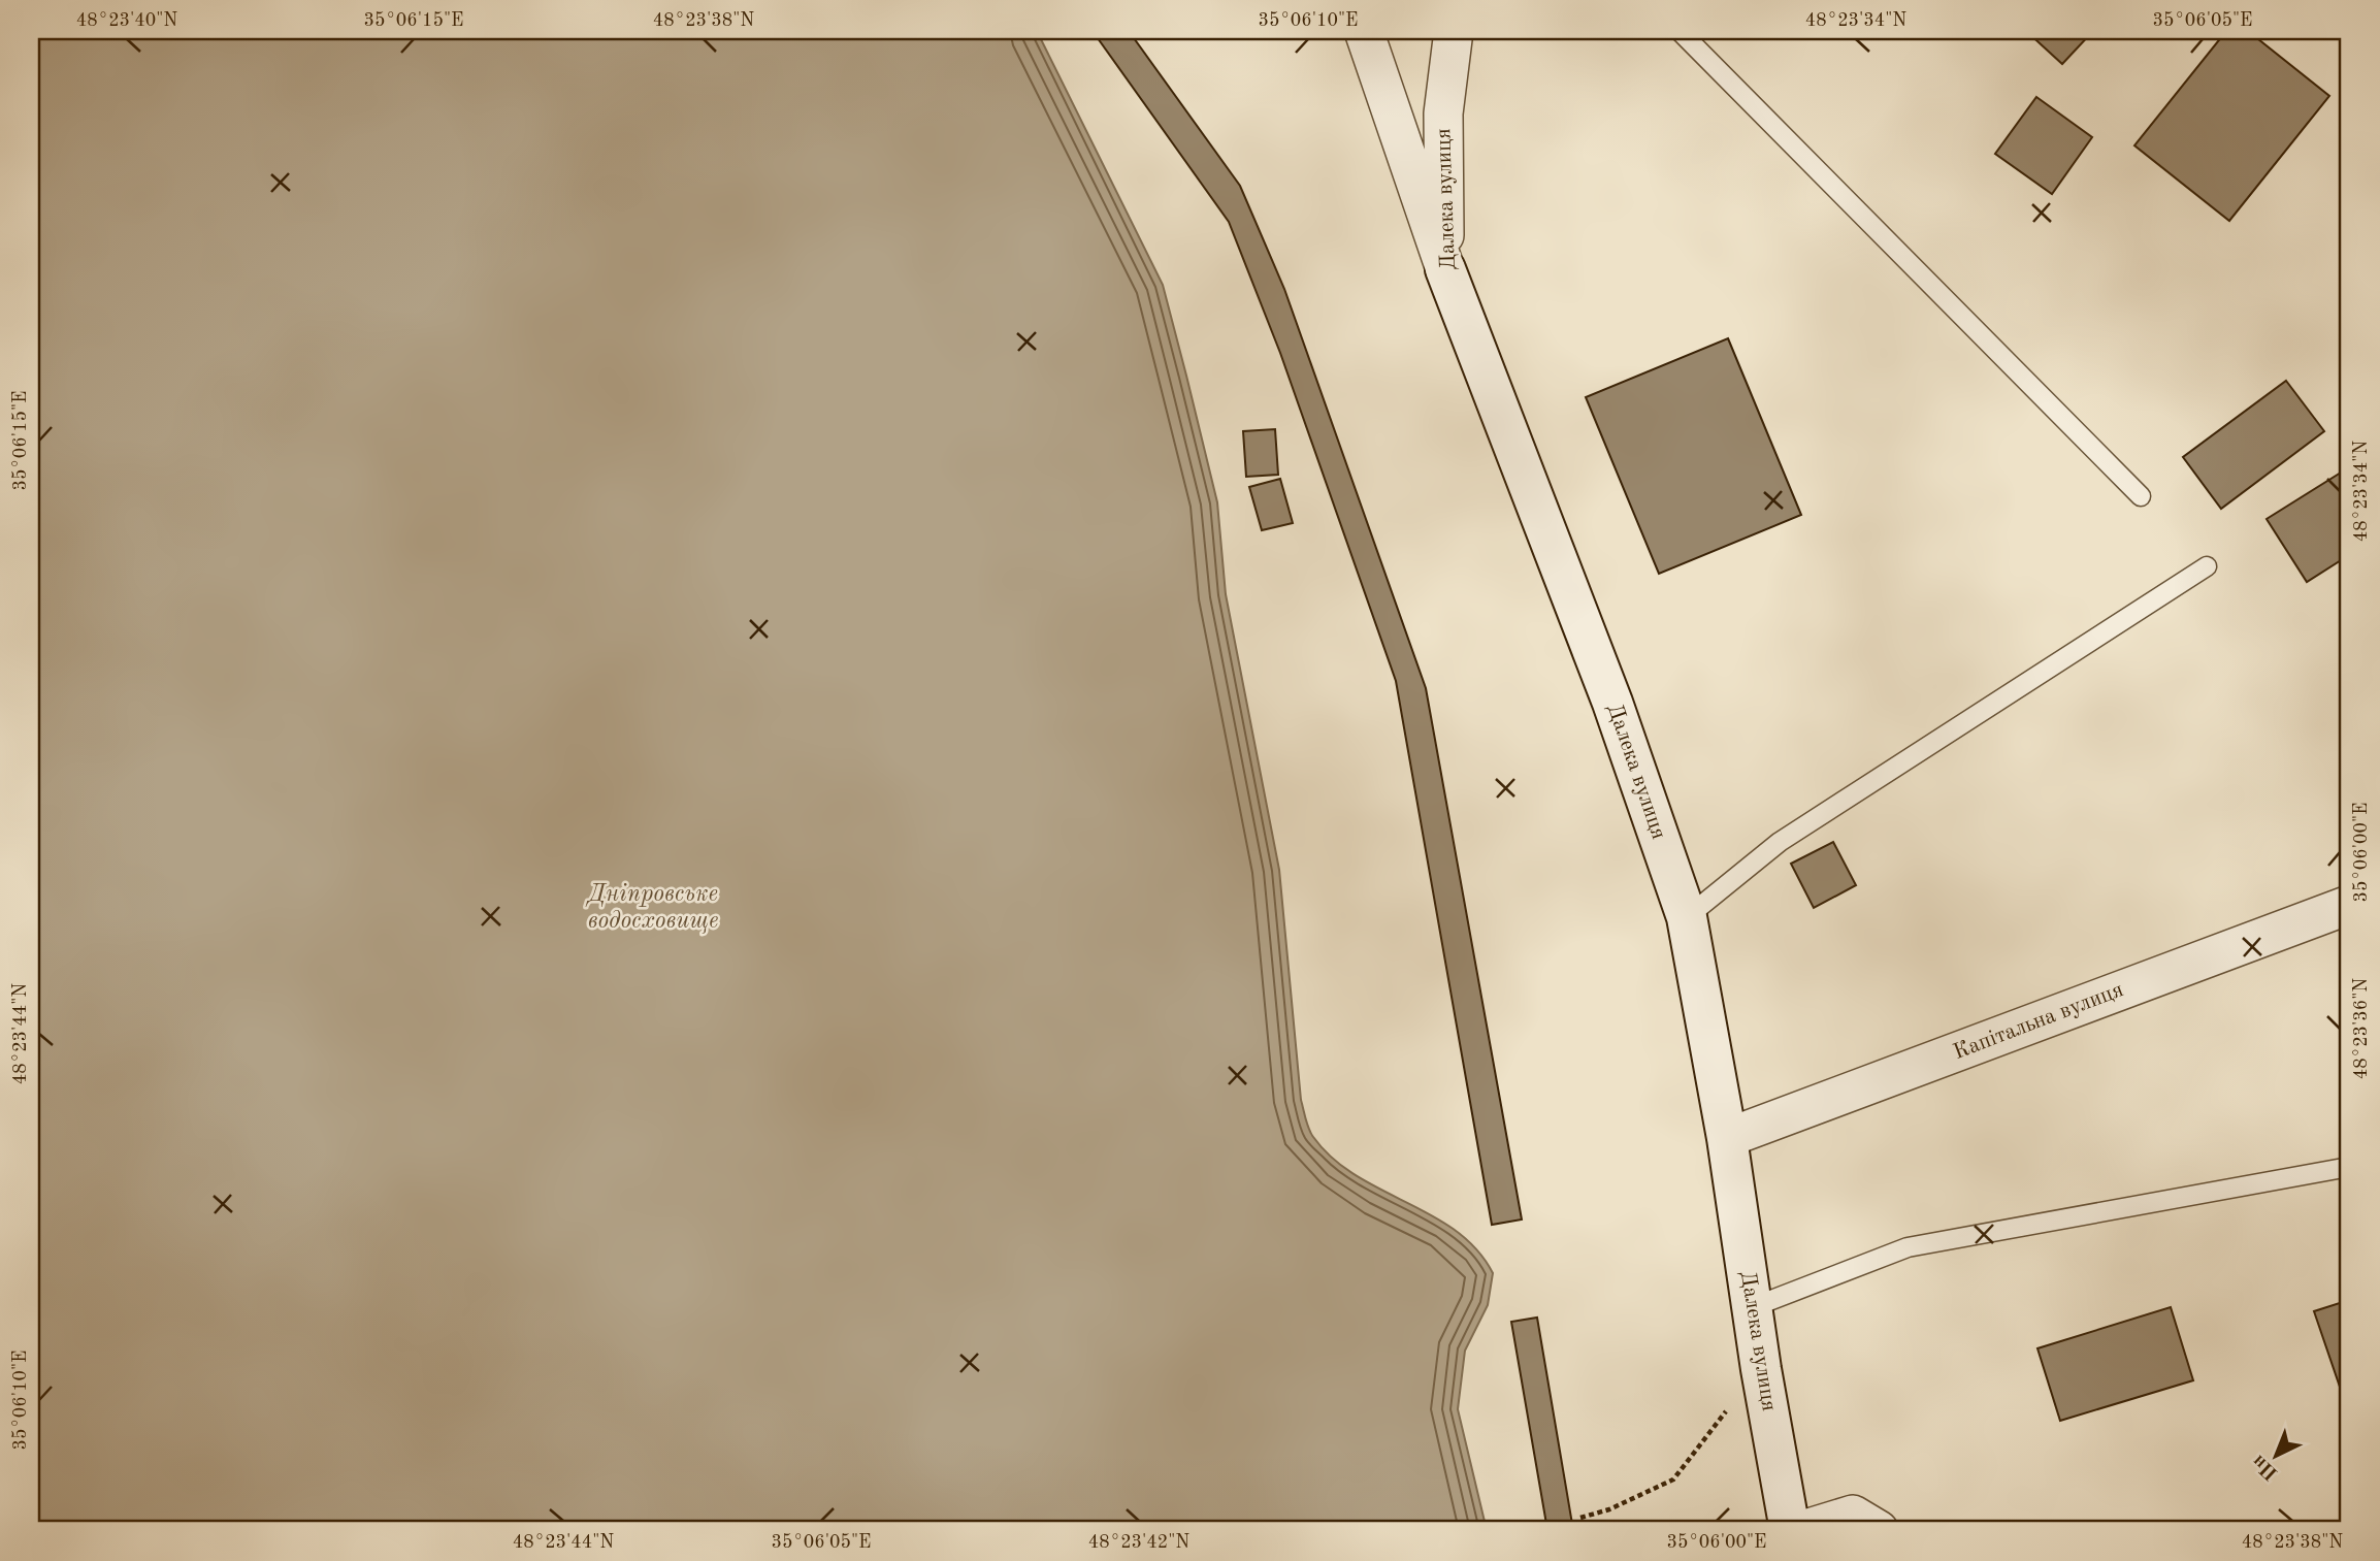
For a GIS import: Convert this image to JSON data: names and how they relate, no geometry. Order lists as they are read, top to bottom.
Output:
{
  "streets": {
    "street": ["Далека вулиця", "Капітальна вулиця"]
  },
  "crossings": [
    ["Далека вулиця", "Капітальна вулиця"]
  ],
  "water": ["Дніпровське водосховище"],
  "north": "bottom left",
  "coordinates": [
    "48°23'40\"N",
    "35°06'15\"E",
    "48°23'38\"N",
    "35°06'10\"E",
    "48°23'34\"N",
    "35°06'05\"E",
    "35°06'00\"E",
    "48°23'36\"N",
    "48°23'44\"N",
    "48°23'42\"N"
  ]
}
